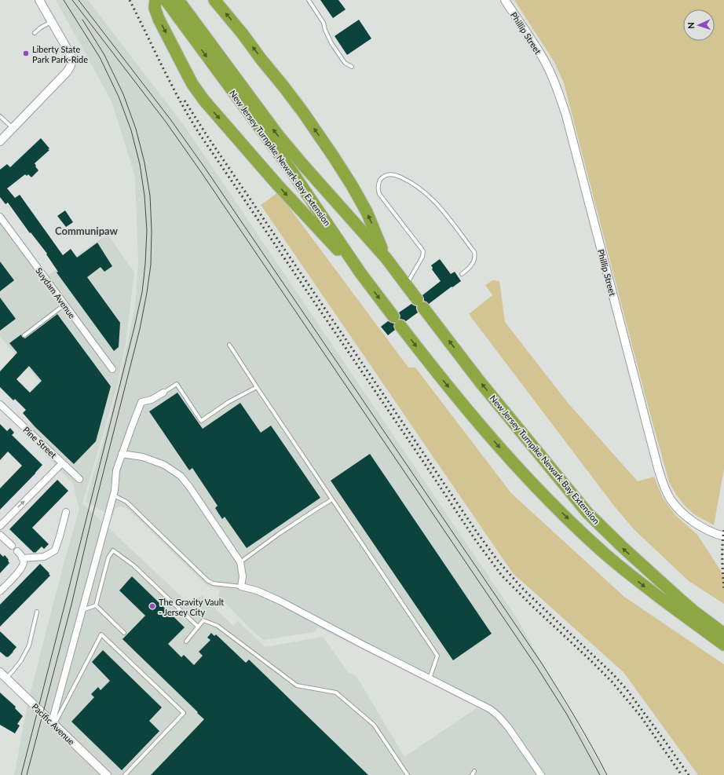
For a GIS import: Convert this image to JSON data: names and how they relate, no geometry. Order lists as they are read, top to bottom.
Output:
{
  "streets": {
    "highway": ["New Jersey Turnpike Newark Bay Extension"],
    "street": [
      "Phillip Street",
      "Suydam Avenue",
      "Pine Street",
      "Pacific Avenue"
    ]
  },
  "districts": ["Communipaw"],
  "places": ["Liberty State Park Park-Ride", "The Gravity Vault - Jersey City"],
  "north": "left"
}
